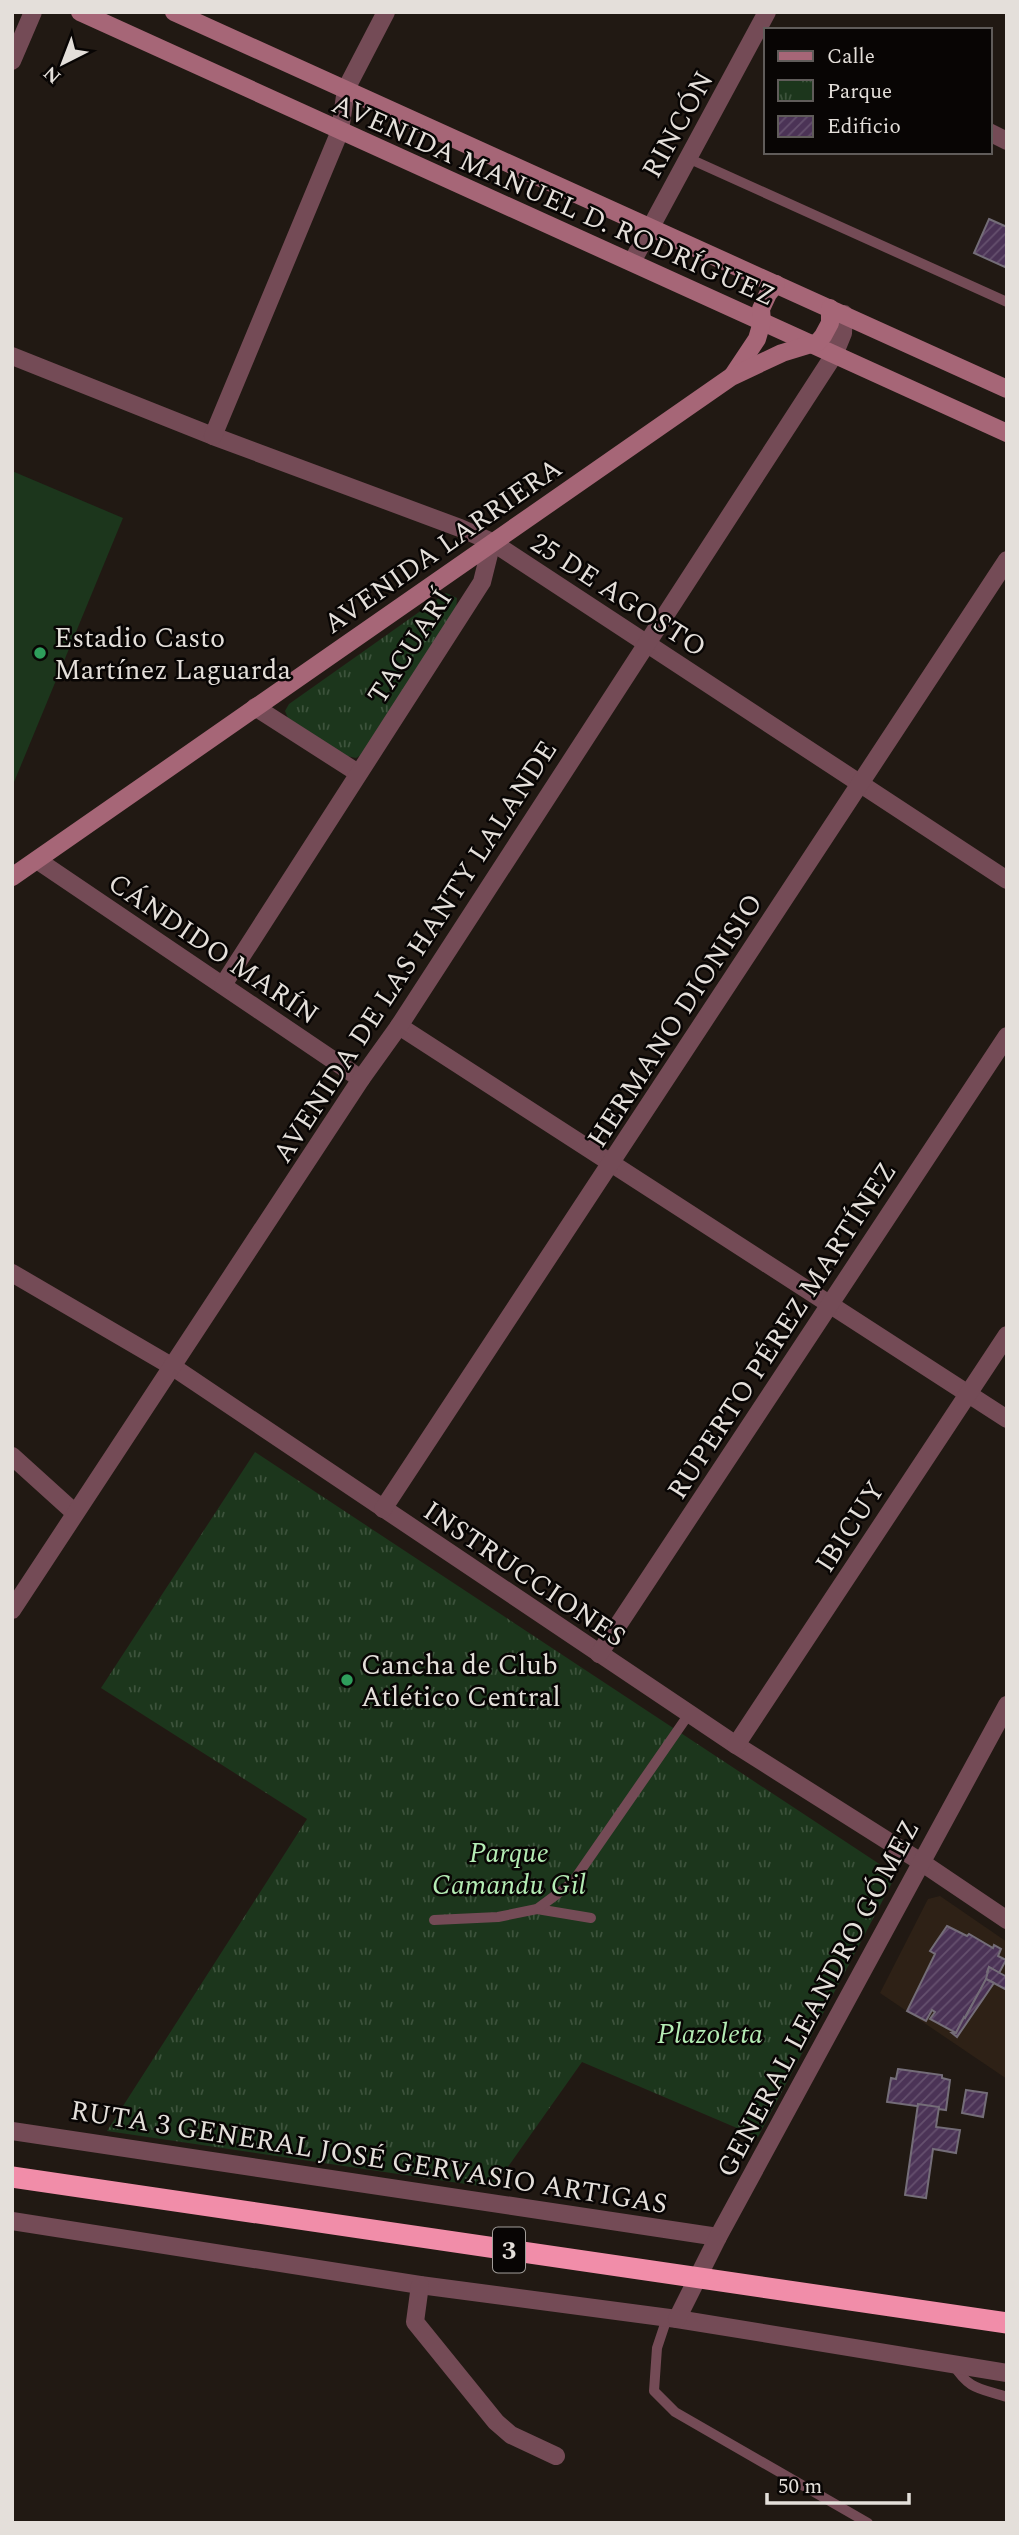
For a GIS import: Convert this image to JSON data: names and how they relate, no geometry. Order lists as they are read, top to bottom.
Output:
{
  "streets": {
    "highway": ["3"],
    "street": [
      "RINCÓN",
      "AVENIDA MANUEL D. RODRÍGUEZ",
      "AVENIDA LARRIERA",
      "25 DE AGOSTO",
      "TACUARÍ",
      "CÁNDIDO MARÍN",
      "AVENIDA DE LAS HANTY LALANDE",
      "HERMANO DIONISIO",
      "RUPERTO PÉREZ MARTÍNEZ",
      "IBICUY",
      "INSTRUCCIONES",
      "GENERAL LEANDRO GÓMEZ",
      "RUTA 3 GENERAL JOSÉ GERVASIO ARTIGAS"
    ]
  },
  "crossings": [
    ["RINCÓN", "AVENIDA MANUEL D. RODRÍGUEZ"],
    ["AVENIDA MANUEL D. RODRÍGUEZ", "AVENIDA LARRIERA"],
    ["AVENIDA MANUEL D. RODRÍGUEZ", "AVENIDA DE LAS HANTY LALANDE"],
    ["AVENIDA LARRIERA", "25 DE AGOSTO"],
    ["AVENIDA LARRIERA", "TACUARÍ"],
    ["AVENIDA LARRIERA", "CÁNDIDO MARÍN"],
    ["25 DE AGOSTO", "TACUARÍ"],
    ["25 DE AGOSTO", "AVENIDA DE LAS HANTY LALANDE"],
    ["25 DE AGOSTO", "HERMANO DIONISIO"],
    ["TACUARÍ", "CÁNDIDO MARÍN"],
    ["CÁNDIDO MARÍN", "AVENIDA DE LAS HANTY LALANDE"],
    ["AVENIDA DE LAS HANTY LALANDE", "INSTRUCCIONES"],
    ["HERMANO DIONISIO", "INSTRUCCIONES"],
    ["RUPERTO PÉREZ MARTÍNEZ", "INSTRUCCIONES"],
    ["IBICUY", "INSTRUCCIONES"],
    ["INSTRUCCIONES", "GENERAL LEANDRO GÓMEZ"],
    ["GENERAL LEANDRO GÓMEZ", "RUTA 3 GENERAL JOSÉ GERVASIO ARTIGAS"],
    ["GENERAL LEANDRO GÓMEZ", "3"]
  ],
  "parks": ["Parque Camandu Gil", "Plazoleta"],
  "places": ["Estadio Casto Martínez Laguarda", "Cancha de Club Atlético Central"],
  "legend": ["Calle", "Parque", "Edificio"],
  "scale_bar": "50 m",
  "north": "bottom left"
}
